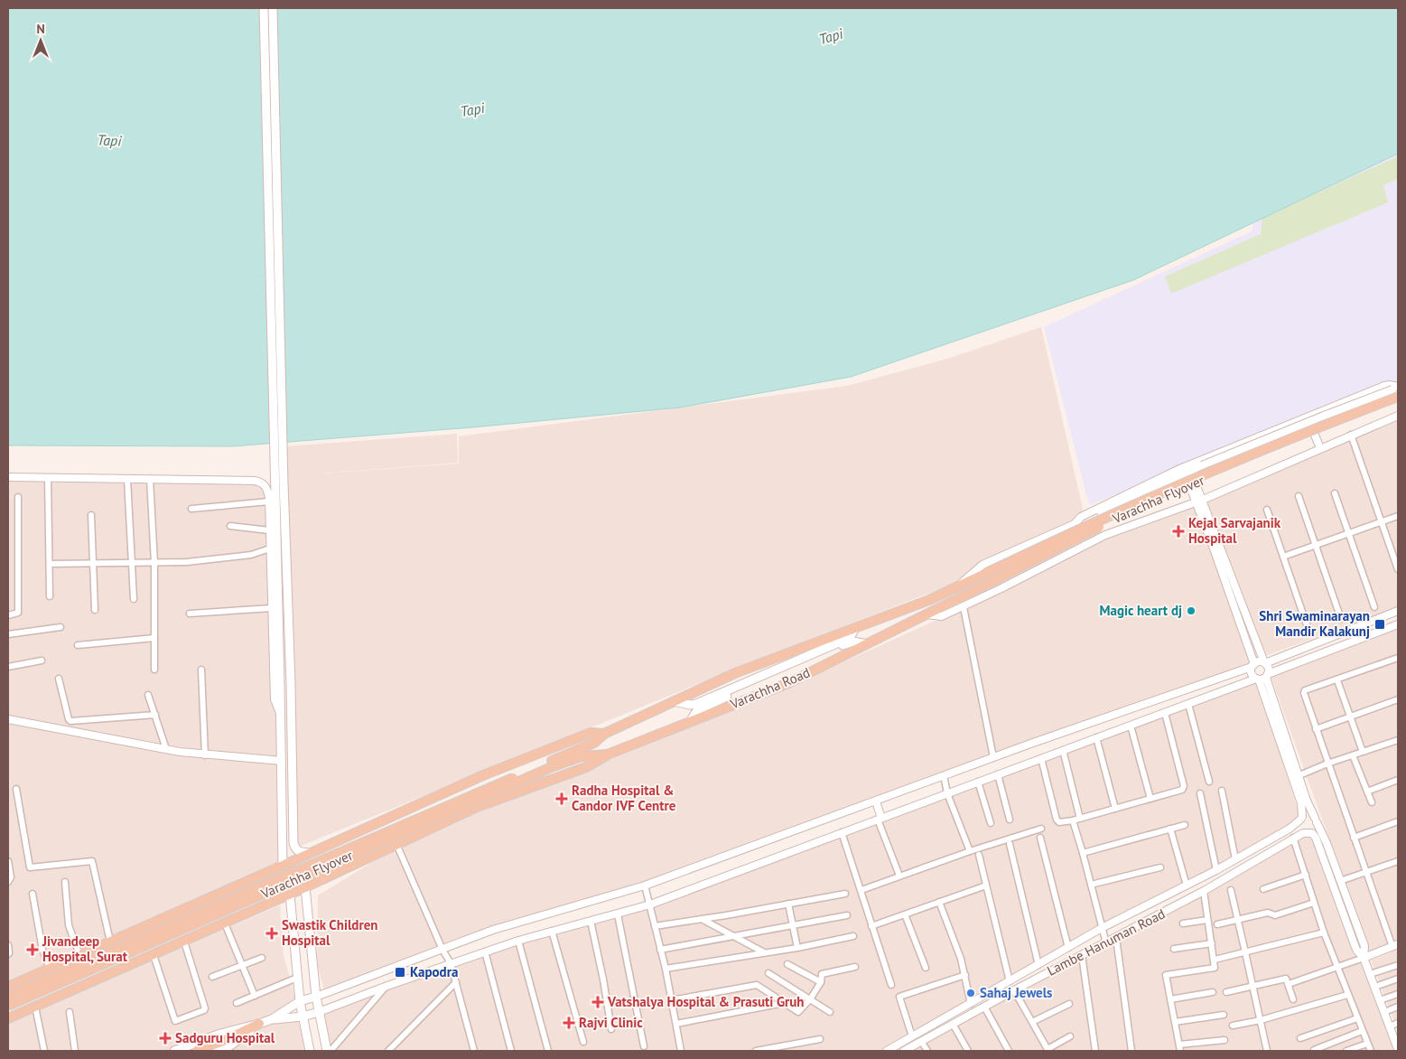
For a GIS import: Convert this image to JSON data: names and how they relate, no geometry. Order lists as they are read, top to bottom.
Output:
{
  "streets": {
    "main road": ["Varachha Flyover", "Varachha Road"],
    "street": ["Lambe Hanuman Road"]
  },
  "crossings": [
    ["Varachha Flyover", "Varachha Road"]
  ],
  "water": ["Tapi"],
  "places": {
    "health": [
      "Kejal Sarvajanik Hospital",
      "Radha Hospital & Candor IVF Centre",
      "Swastik Children Hospital",
      "Jivandeep Hospital, Surat",
      "Vatshalya Hospital & Prasuti Gruh",
      "Rajvi Clinic",
      "Sadguru Hospital"
    ],
    "other": ["Magic heart dj", "Sahaj Jewels"],
    "transit": ["Shri Swaminarayan Mandir Kalakunj", "Kapodra"]
  },
  "north": "top"
}
